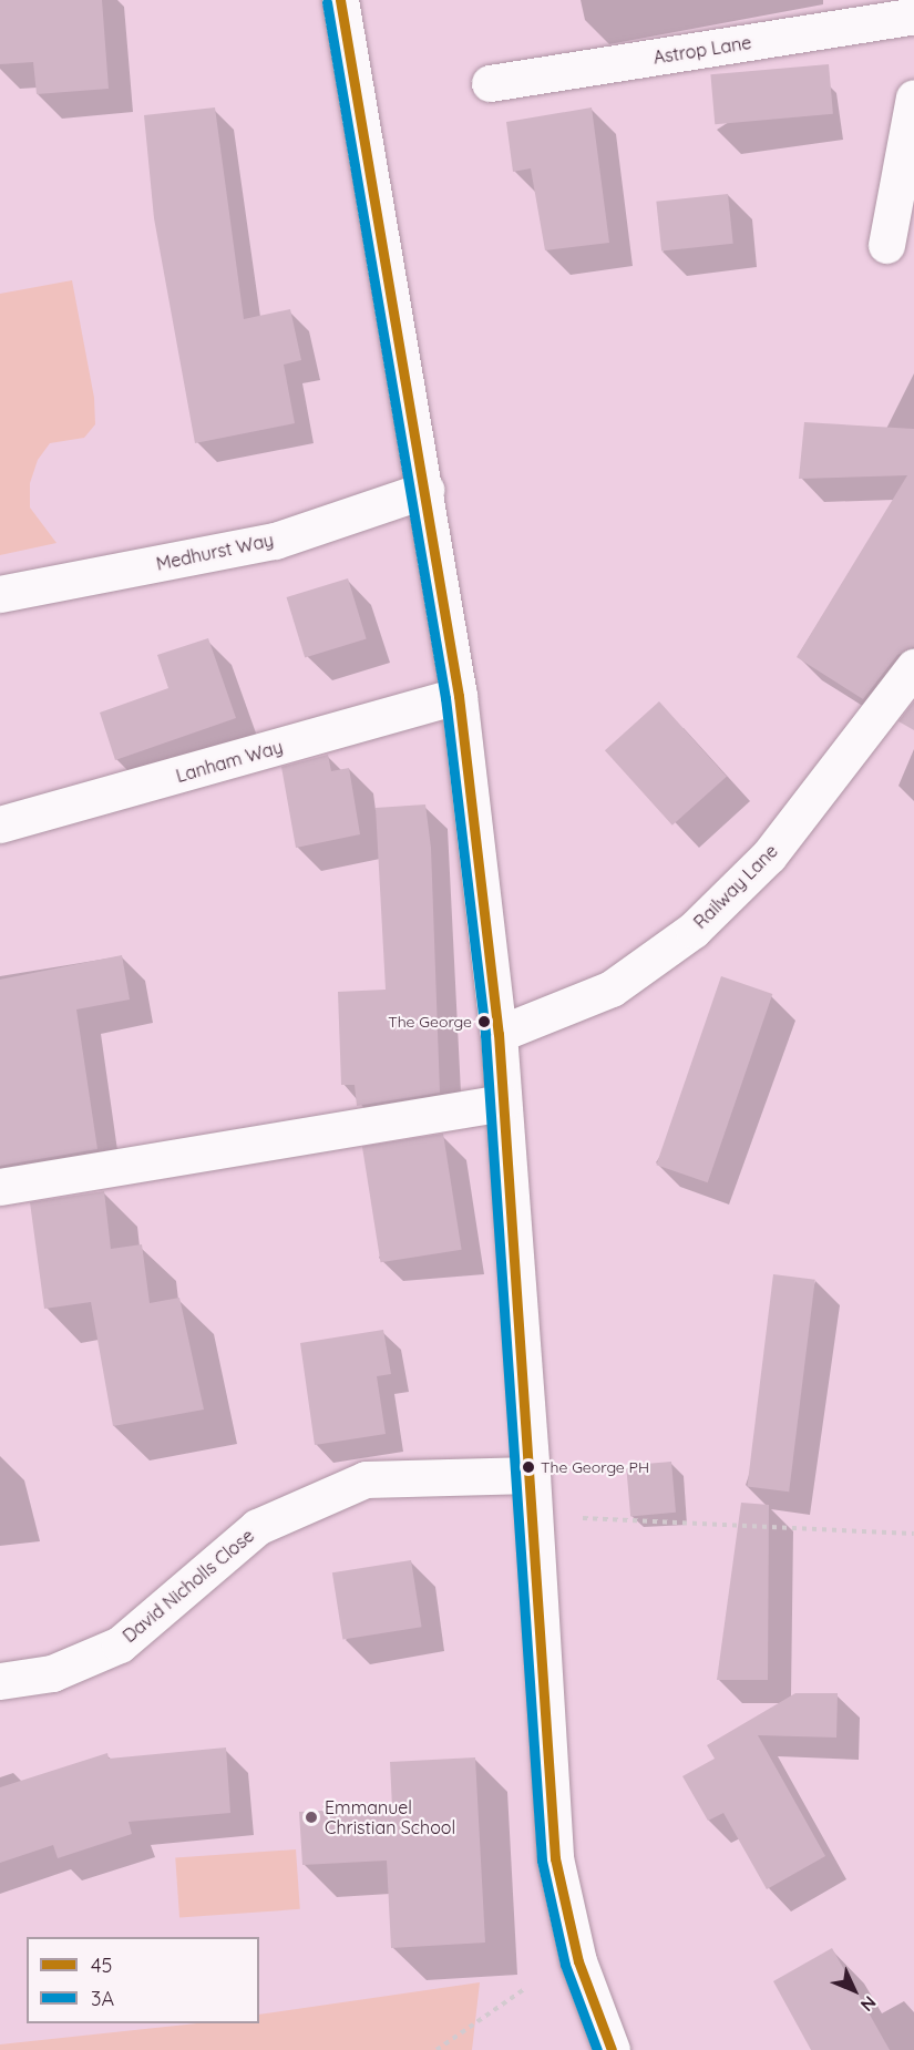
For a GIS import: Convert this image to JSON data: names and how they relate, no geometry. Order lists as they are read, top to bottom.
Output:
{
  "streets": {
    "street": [
      "Astrop Lane",
      "Medhurst Way",
      "Lanham Way",
      "Railway Lane",
      "David Nicholls Close"
    ]
  },
  "places": ["The George", "The George PH", "Emmanuel Christian School"],
  "lines": ["transit line 45", "transit line 3A"],
  "legend": ["45", "3A"],
  "north": "bottom right"
}
